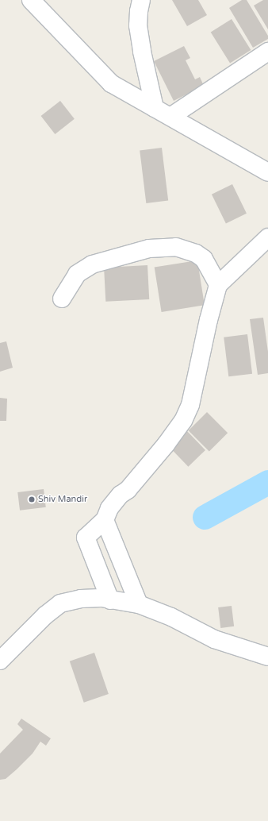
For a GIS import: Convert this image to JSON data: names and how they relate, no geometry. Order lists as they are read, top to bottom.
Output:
{
  "places": ["Shiv Mandir"]
}
